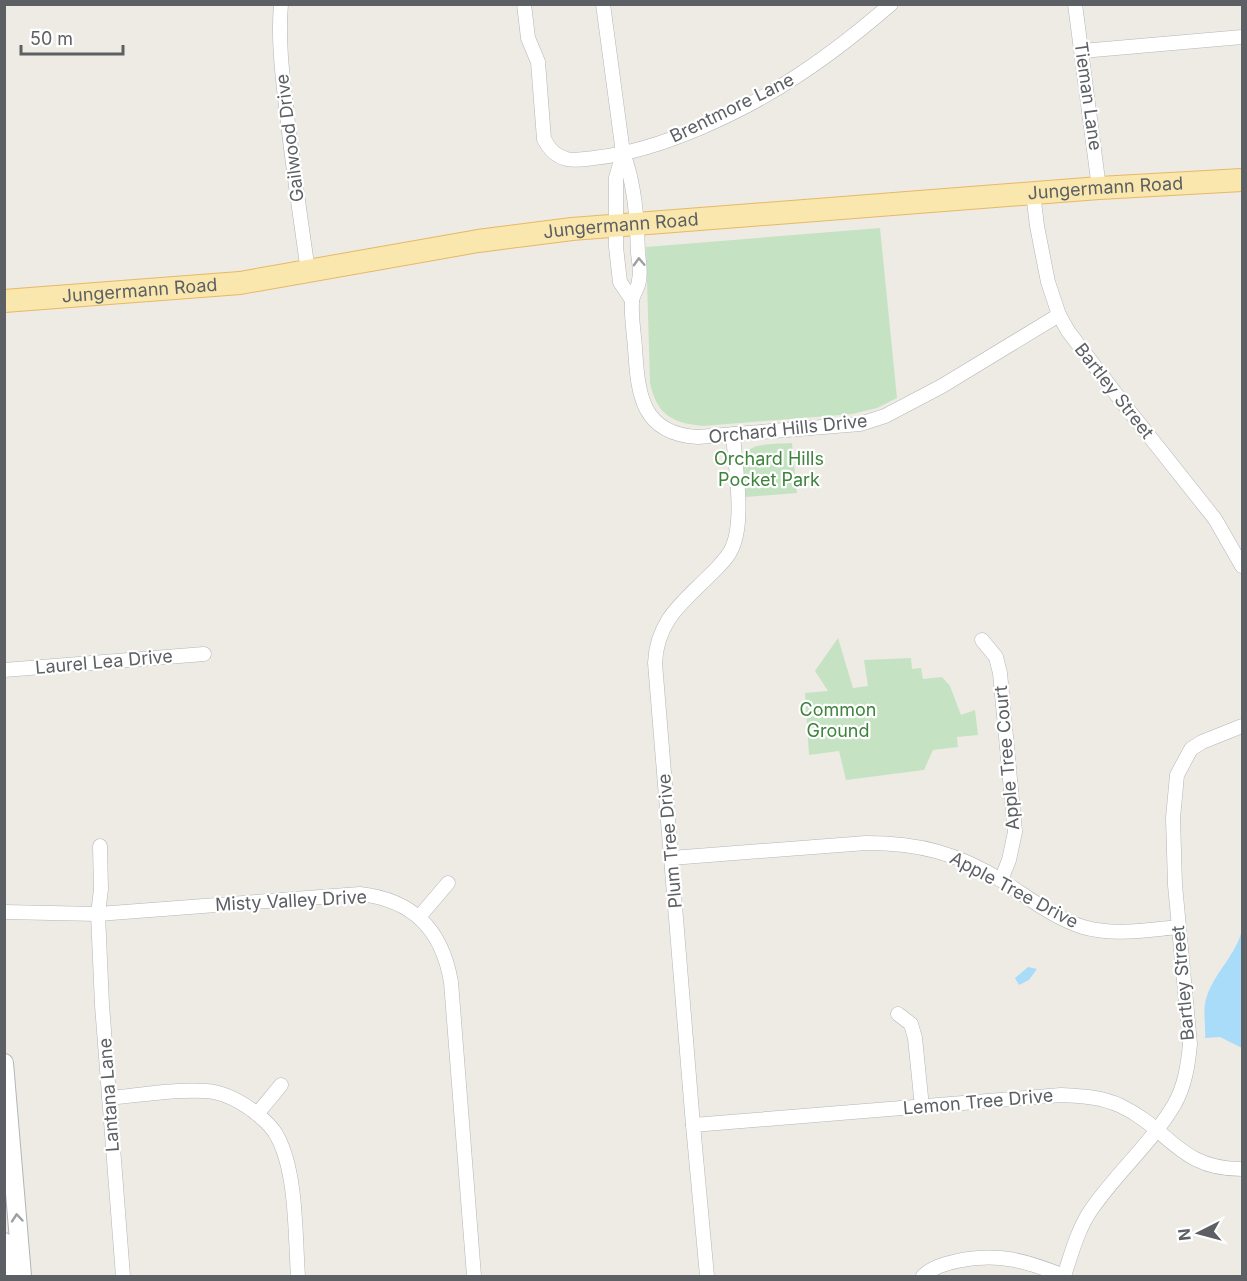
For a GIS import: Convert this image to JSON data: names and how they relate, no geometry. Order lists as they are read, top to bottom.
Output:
{
  "streets": {
    "main road": ["Jungermann Road"],
    "street": [
      "Tieman Lane",
      "Brentmore Lane",
      "Gailwood Drive",
      "Bartley Street",
      "Orchard Hills Drive",
      "Laurel Lea Drive",
      "Apple Tree Court",
      "Plum Tree Drive",
      "Apple Tree Drive",
      "Misty Valley Drive",
      "Lantana Lane",
      "Lemon Tree Drive"
    ]
  },
  "crossings": [
    ["Tieman Lane", "Jungermann Road"],
    ["Gailwood Drive", "Jungermann Road"],
    ["Jungermann Road", "Bartley Street"],
    ["Jungermann Road", "Orchard Hills Drive"],
    ["Bartley Street", "Orchard Hills Drive"],
    ["Bartley Street", "Apple Tree Drive"],
    ["Bartley Street", "Lemon Tree Drive"],
    ["Orchard Hills Drive", "Plum Tree Drive"],
    ["Apple Tree Court", "Apple Tree Drive"],
    ["Plum Tree Drive", "Apple Tree Drive"],
    ["Plum Tree Drive", "Lemon Tree Drive"],
    ["Misty Valley Drive", "Lantana Lane"]
  ],
  "parks": ["Orchard Hills Pocket Park", "Common Ground"],
  "scale_bar": "50 m",
  "north": "left"
}
